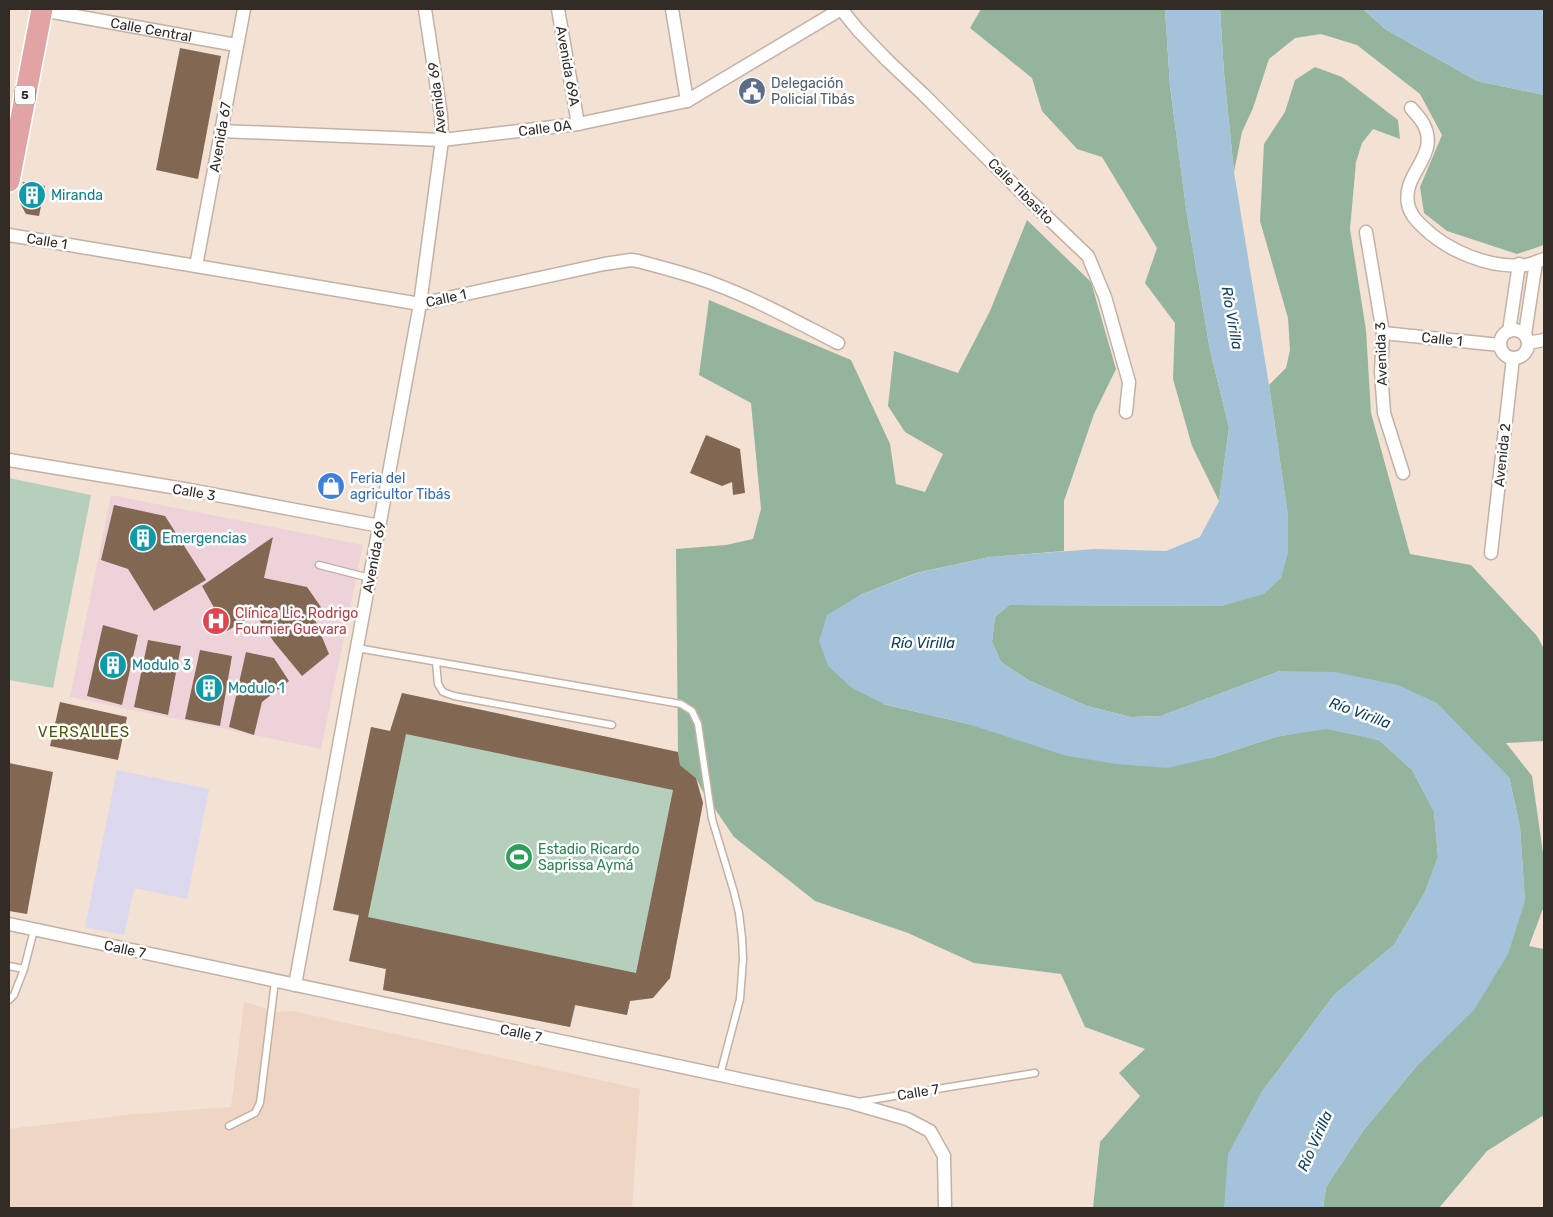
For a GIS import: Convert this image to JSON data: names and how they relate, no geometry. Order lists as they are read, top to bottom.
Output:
{
  "streets": {
    "main road": ["5"],
    "street": [
      "Calle Central",
      "Avenida 69A",
      "Avenida 69",
      "Calle 0A",
      "Avenida 67",
      "Calle Tibasito",
      "Calle 1",
      "Avenida 3",
      "Avenida 2",
      "Calle 3",
      "Calle 7"
    ]
  },
  "crossings": [
    ["Calle Central", "5"],
    ["Calle Central", "Avenida 67"],
    ["Avenida 69A", "Calle 0A"],
    ["Avenida 69", "Calle 0A"],
    ["Avenida 69", "Calle 1"],
    ["Avenida 69", "Calle 3"],
    ["Avenida 69", "Calle 7"],
    ["Calle 0A", "Avenida 67"],
    ["Calle 0A", "Calle Tibasito"],
    ["Avenida 67", "Calle 1"],
    ["Calle 1", "Avenida 3"],
    ["Calle 1", "Avenida 2"]
  ],
  "districts": ["VERSALLES"],
  "water": ["Río Virilla"],
  "places": {
    "public building": ["Delegación Policial Tibás"],
    "building": [
      "Miranda",
      "Emergencias",
      "Modulo 3",
      "Modulo 1"
    ],
    "shop": ["Feria del agricultor Tibás"],
    "hospital": ["Clínica Lic. Rodrigo Fournier Guevara"],
    "sports": ["Estadio Ricardo Saprissa Aymá"]
  }
}
